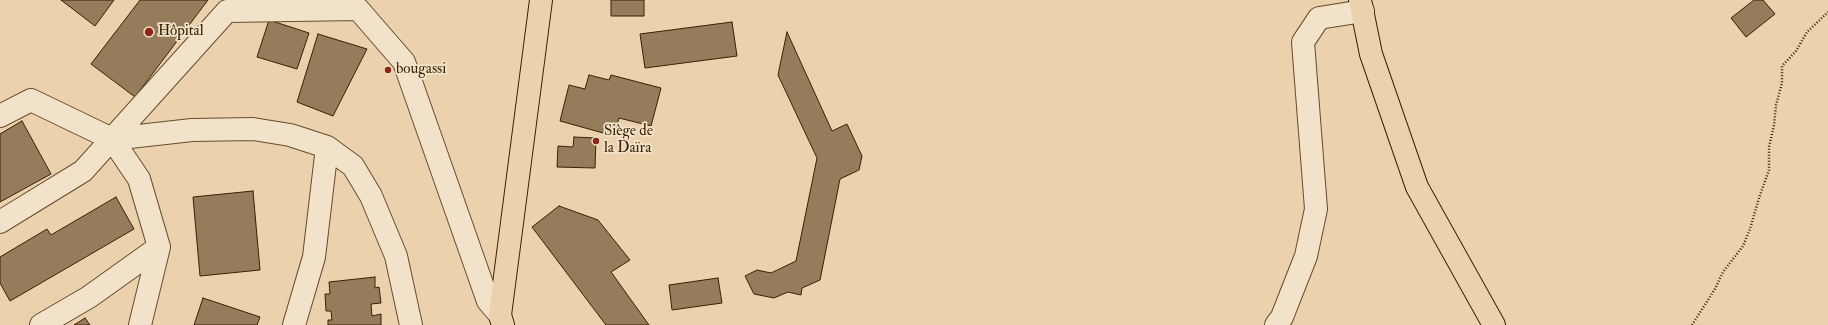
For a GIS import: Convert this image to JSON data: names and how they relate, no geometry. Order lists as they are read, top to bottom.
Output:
{
  "places": ["Hôpital", "bougassi", "Siège de la Daïra"]
}
